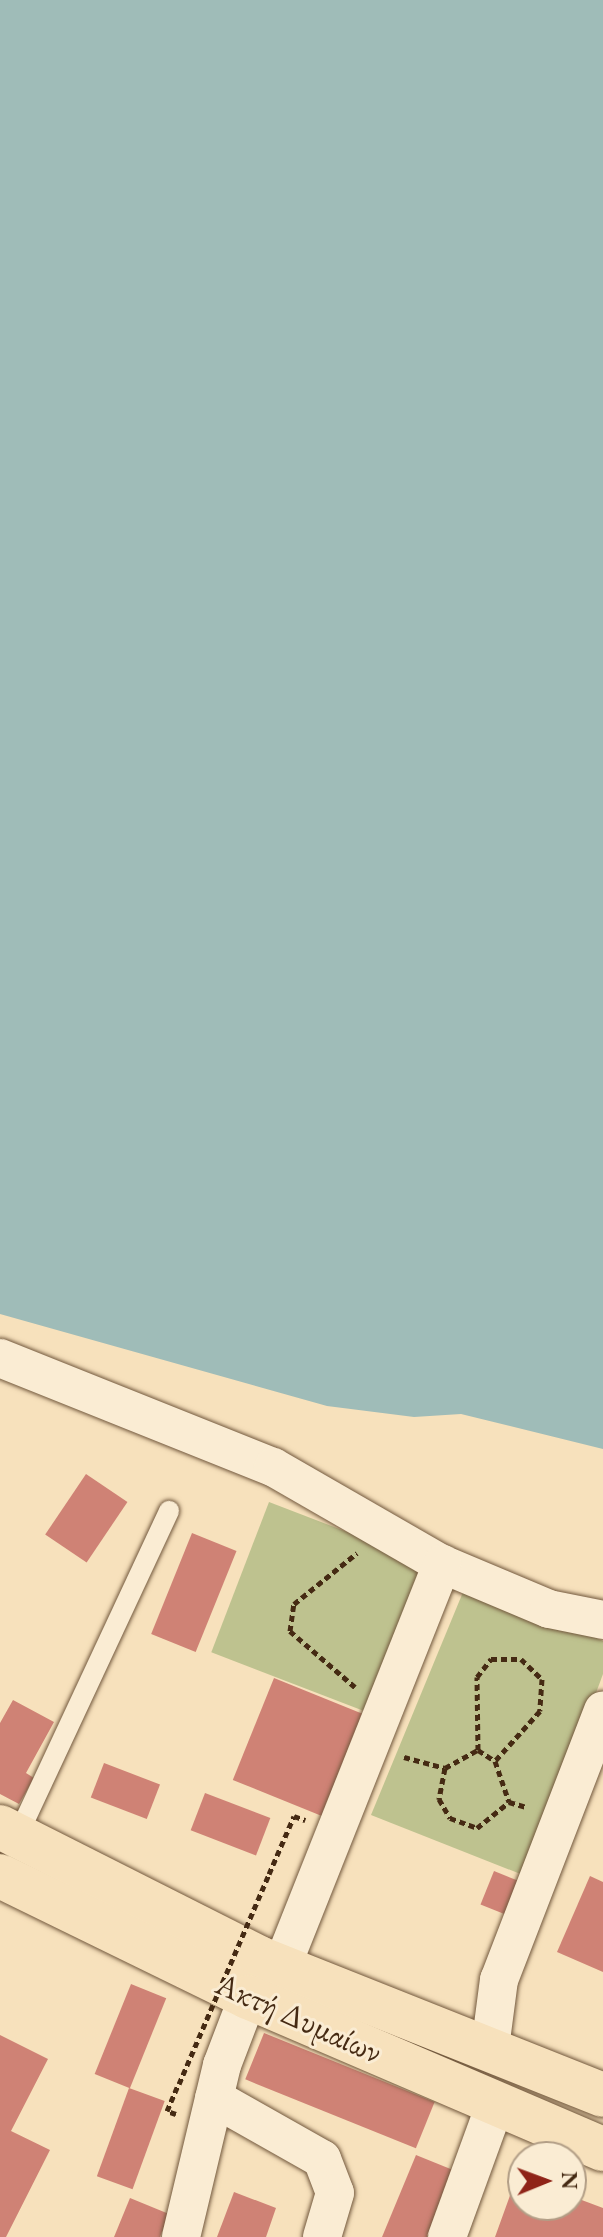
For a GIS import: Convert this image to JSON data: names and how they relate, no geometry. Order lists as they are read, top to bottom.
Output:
{
  "streets": {
    "main road": ["Ακτή Δυμαίων"]
  },
  "north": "right"
}
